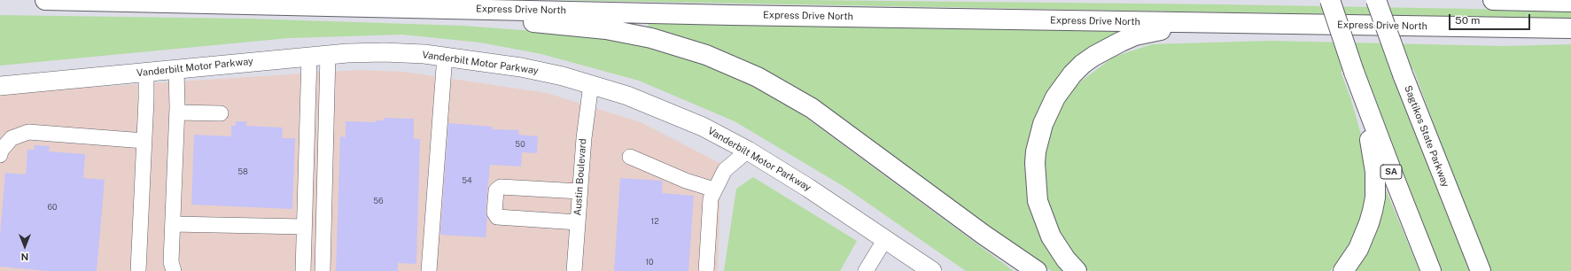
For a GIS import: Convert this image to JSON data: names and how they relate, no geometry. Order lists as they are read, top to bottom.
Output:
{
  "streets": {
    "highway": ["Express Drive North", "Sagtikos State Parkway", "SA"],
    "main road": ["Vanderbilt Motor Parkway"],
    "street": ["Austin Boulevard"]
  },
  "crossings": [
    ["Vanderbilt Motor Parkway", "Austin Boulevard"]
  ],
  "house_numbers": [
    "50",
    "58",
    "54",
    "56",
    "60",
    "12",
    "10"
  ],
  "scale_bar": "50 m",
  "north": "bottom"
}
